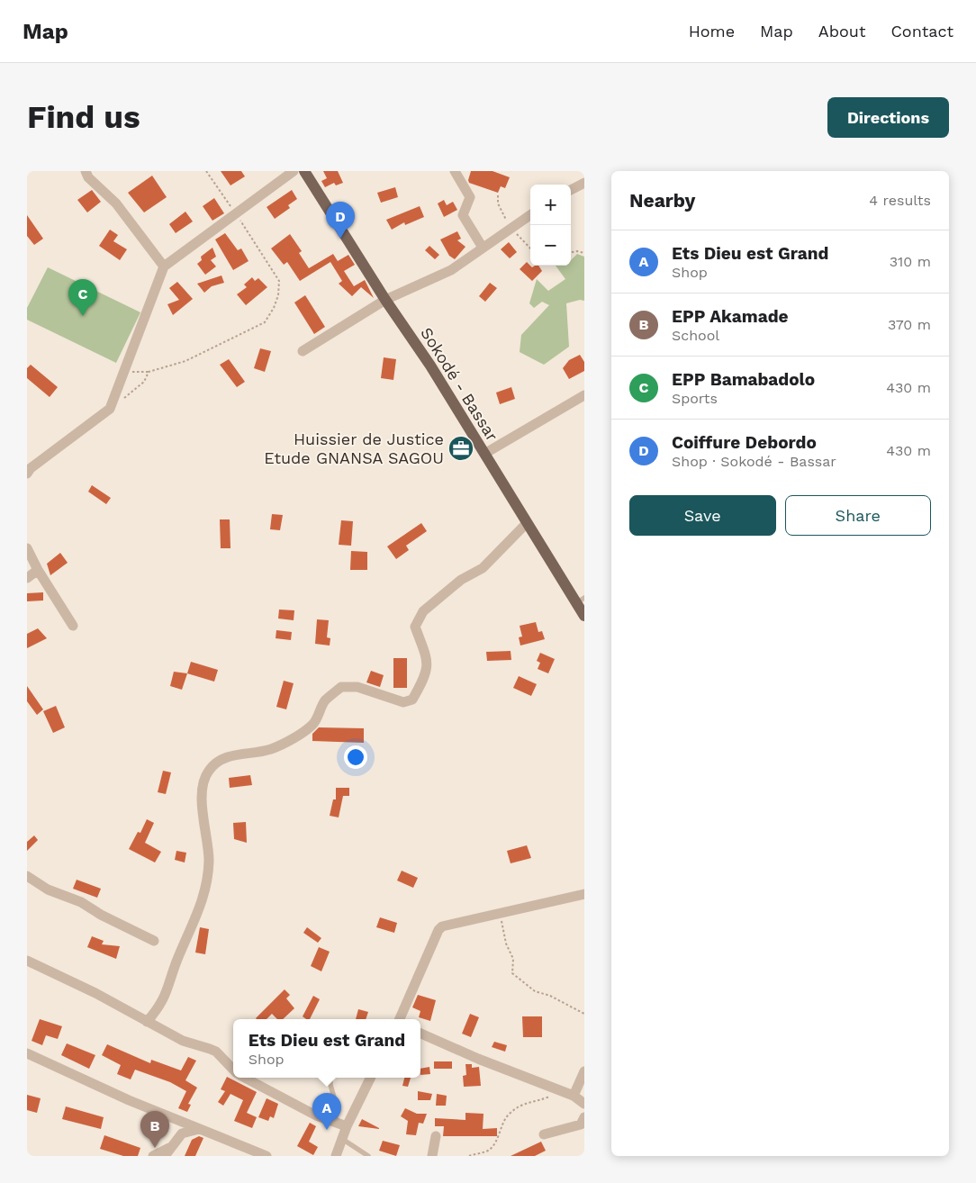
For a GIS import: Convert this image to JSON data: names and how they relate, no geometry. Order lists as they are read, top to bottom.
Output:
{
  "streets": {
    "main road": ["Sokodé - Bassar"]
  },
  "places": {
    "office": ["Huissier de Justice Etude GNANSA SAGOU"]
  },
  "page": {
    "header": "Map",
    "nav": [
      "Home",
      "Map",
      "About",
      "Contact"
    ],
    "buttons": [
      "Directions",
      ["Save", "Share"]
    ],
    "title": "Find us",
    "heading": ["Nearby", "4 results"],
    "map_buttons": ["+", "−"],
    "pins": [
      "D",
      "C",
      "A",
      "B"
    ],
    "list": [
      {
        "mark": "A",
        "name": "Ets Dieu est Grand",
        "note": "Shop",
        "value": "310 m"
      },
      {
        "mark": "B",
        "name": "EPP Akamade",
        "note": "School",
        "value": "370 m"
      },
      {
        "mark": "C",
        "name": "EPP Bamabadolo",
        "note": "Sports",
        "value": "430 m"
      },
      {
        "mark": "D",
        "name": "Coiffure Debordo",
        "note": "Shop · Sokodé - Bassar",
        "value": "430 m"
      }
    ],
    "popup": ["Ets Dieu est Grand", "Shop"]
  }
}
